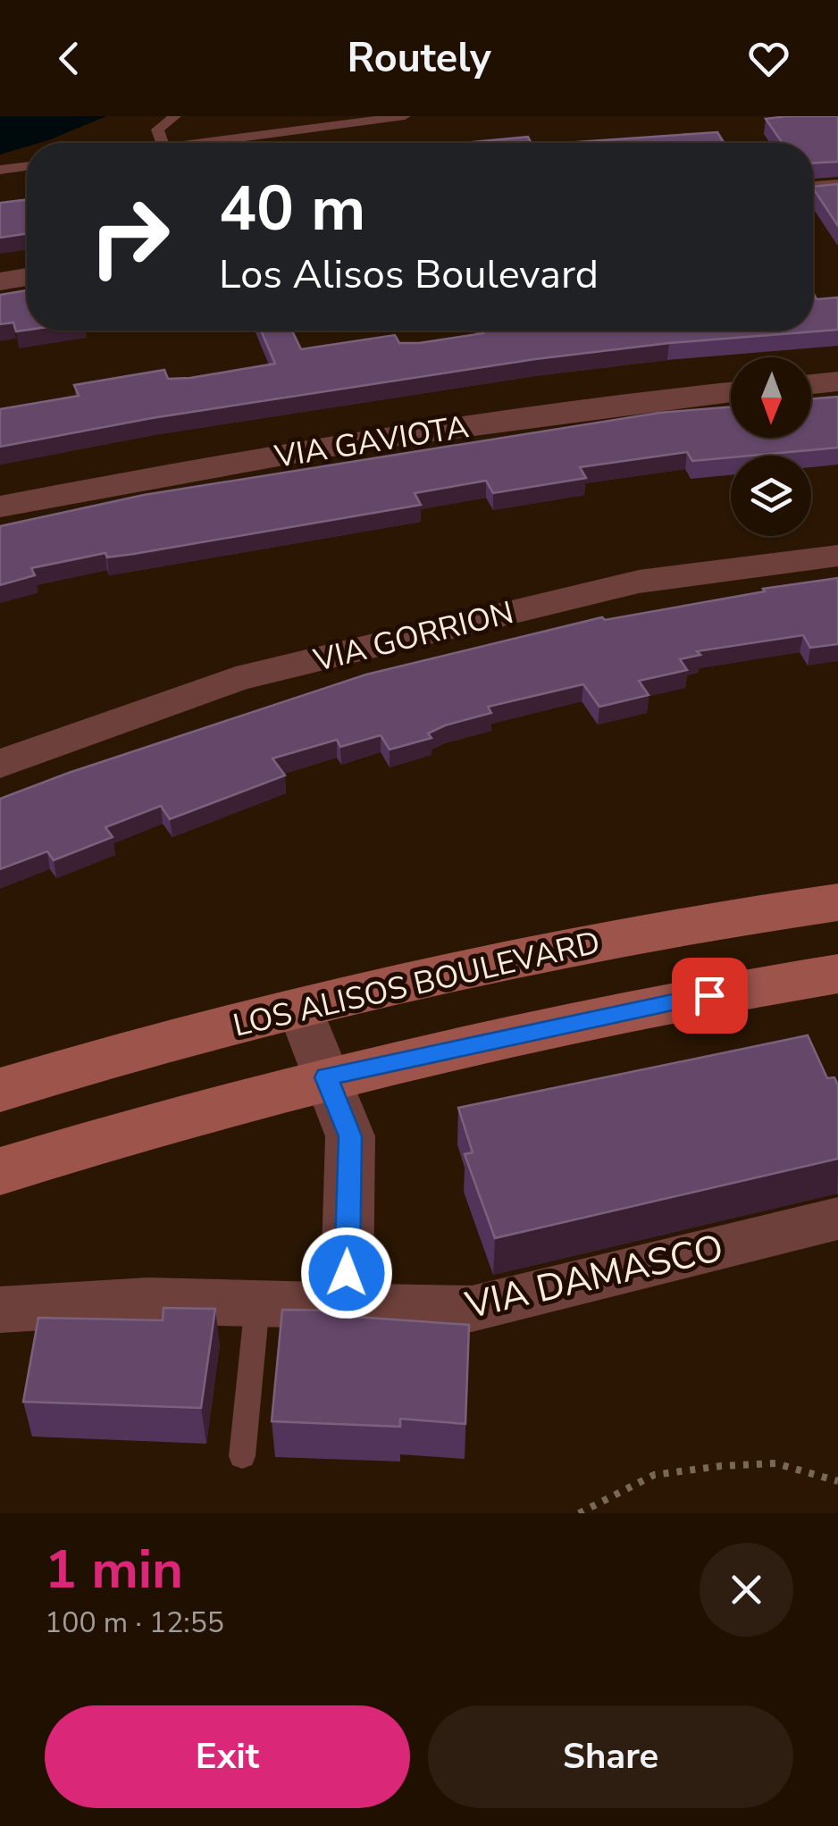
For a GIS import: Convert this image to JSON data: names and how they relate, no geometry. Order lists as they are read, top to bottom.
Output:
{
  "streets": {
    "main road": ["LOS ALISOS BOULEVARD"],
    "street": ["VIA GAVIOTA", "VIA GORRION", "VIA DAMASCO"]
  },
  "north": "bottom",
  "page": {
    "header": "Routely",
    "turn": ["40 m", "Los Alisos Boulevard"],
    "heading": ["1 min", "100 m · 12:55"],
    "buttons": ["Exit", "Share"]
  }
}
